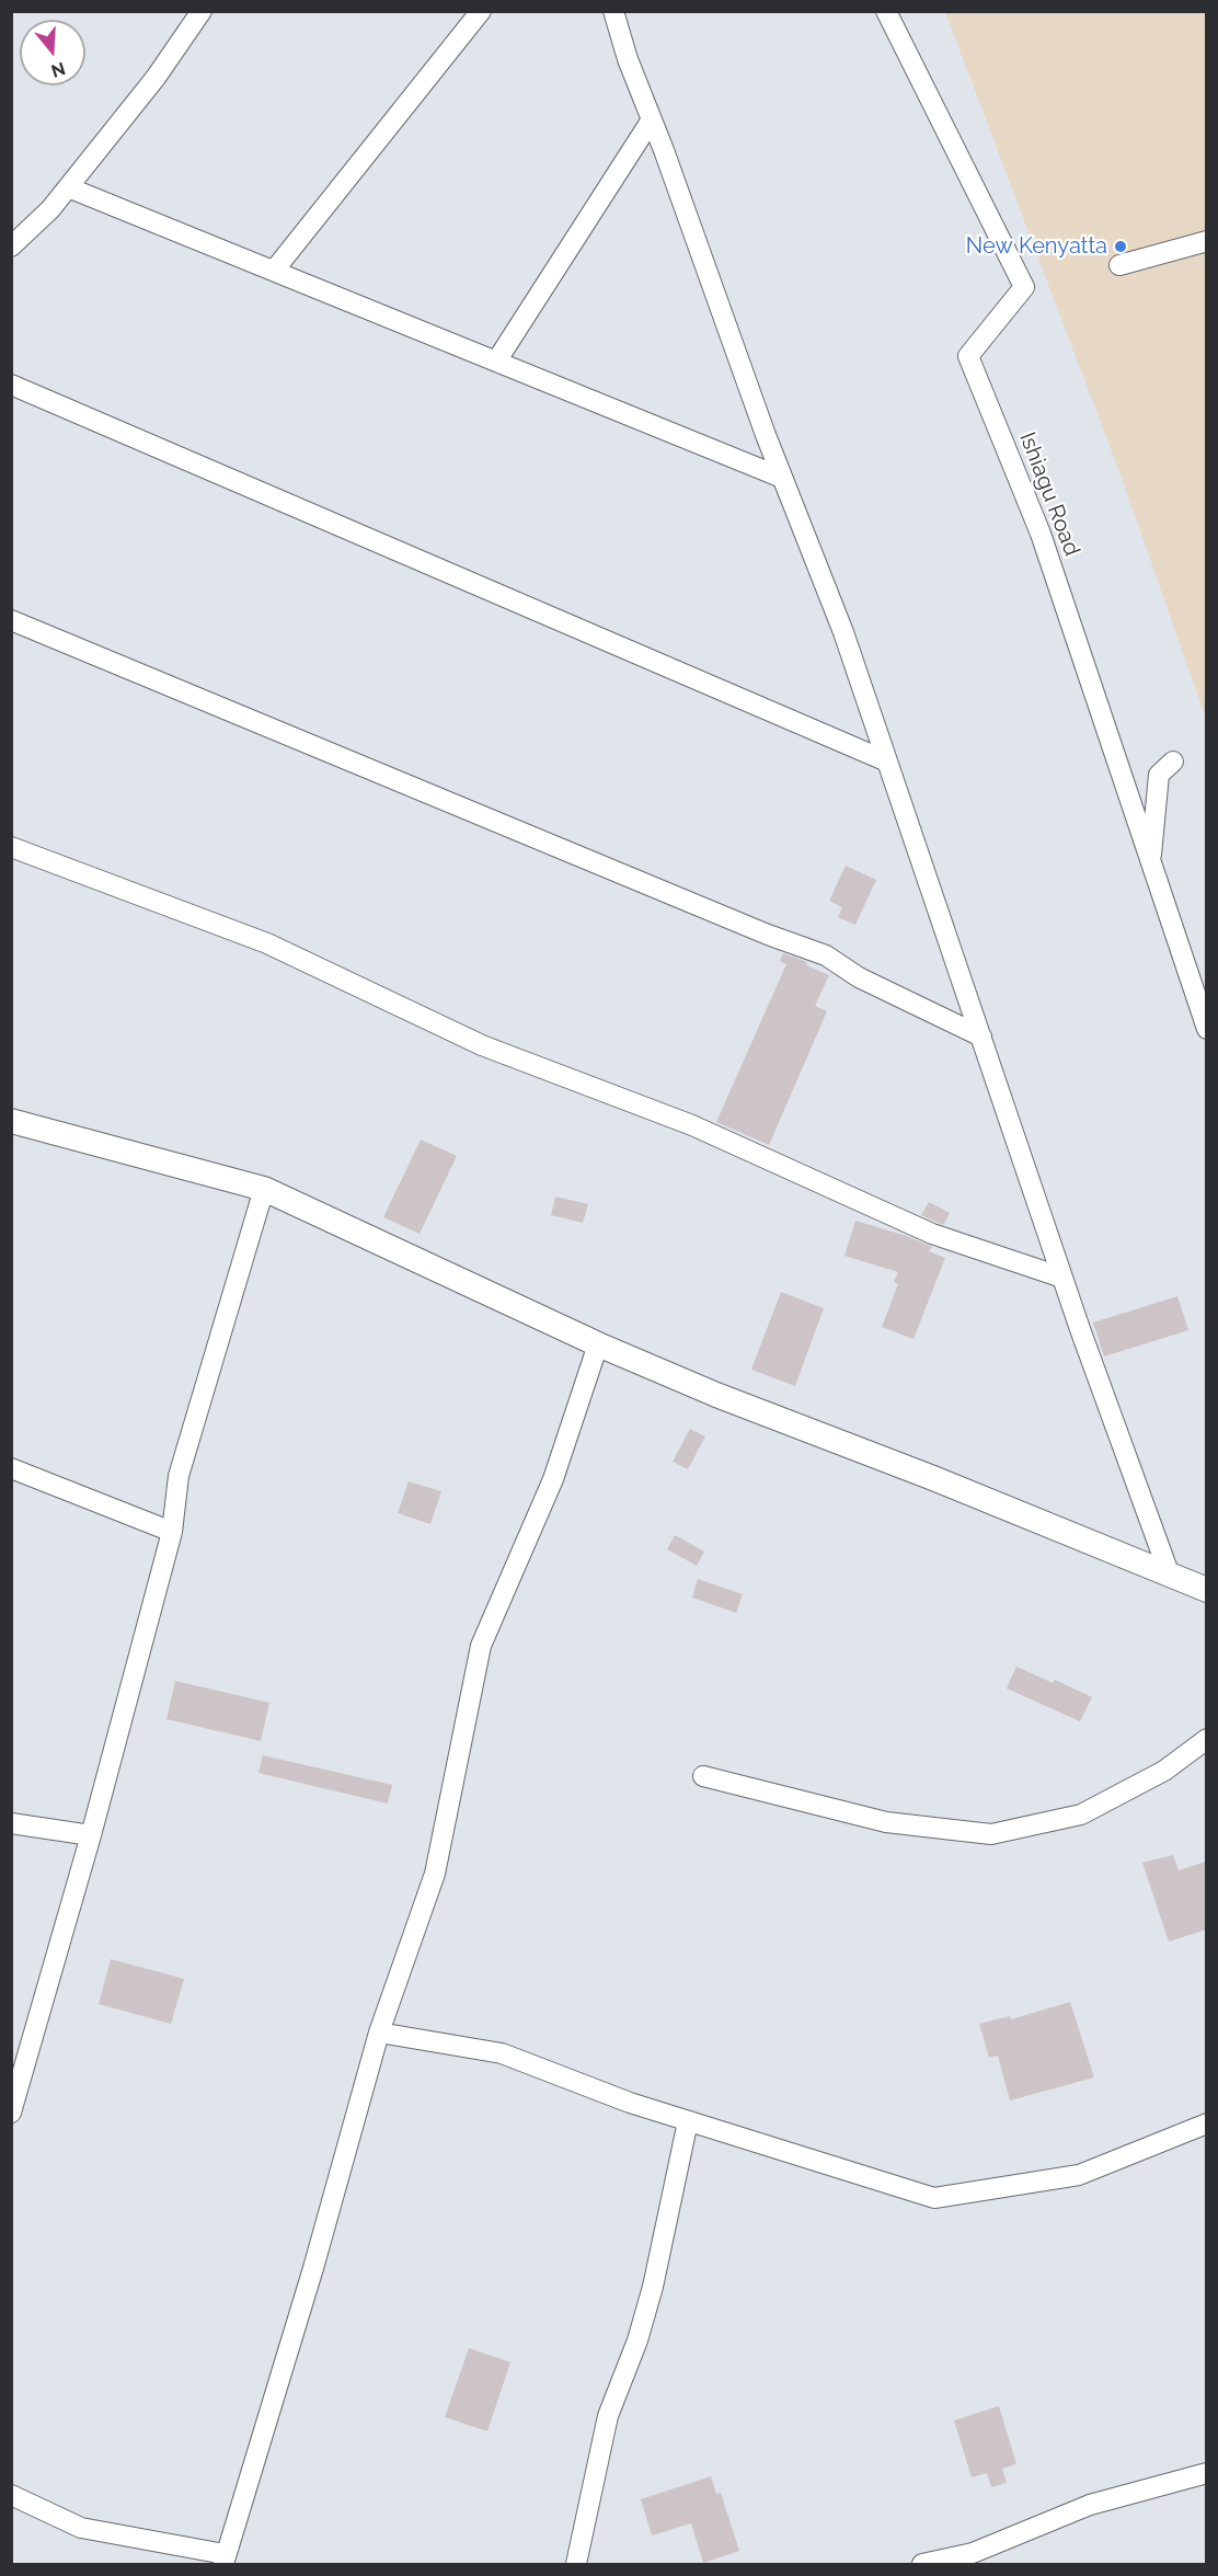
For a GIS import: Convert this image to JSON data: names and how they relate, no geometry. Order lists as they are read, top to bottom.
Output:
{
  "streets": {
    "street": ["Ishiagu Road"]
  },
  "places": ["New Kenyatta"],
  "north": "bottom"
}
